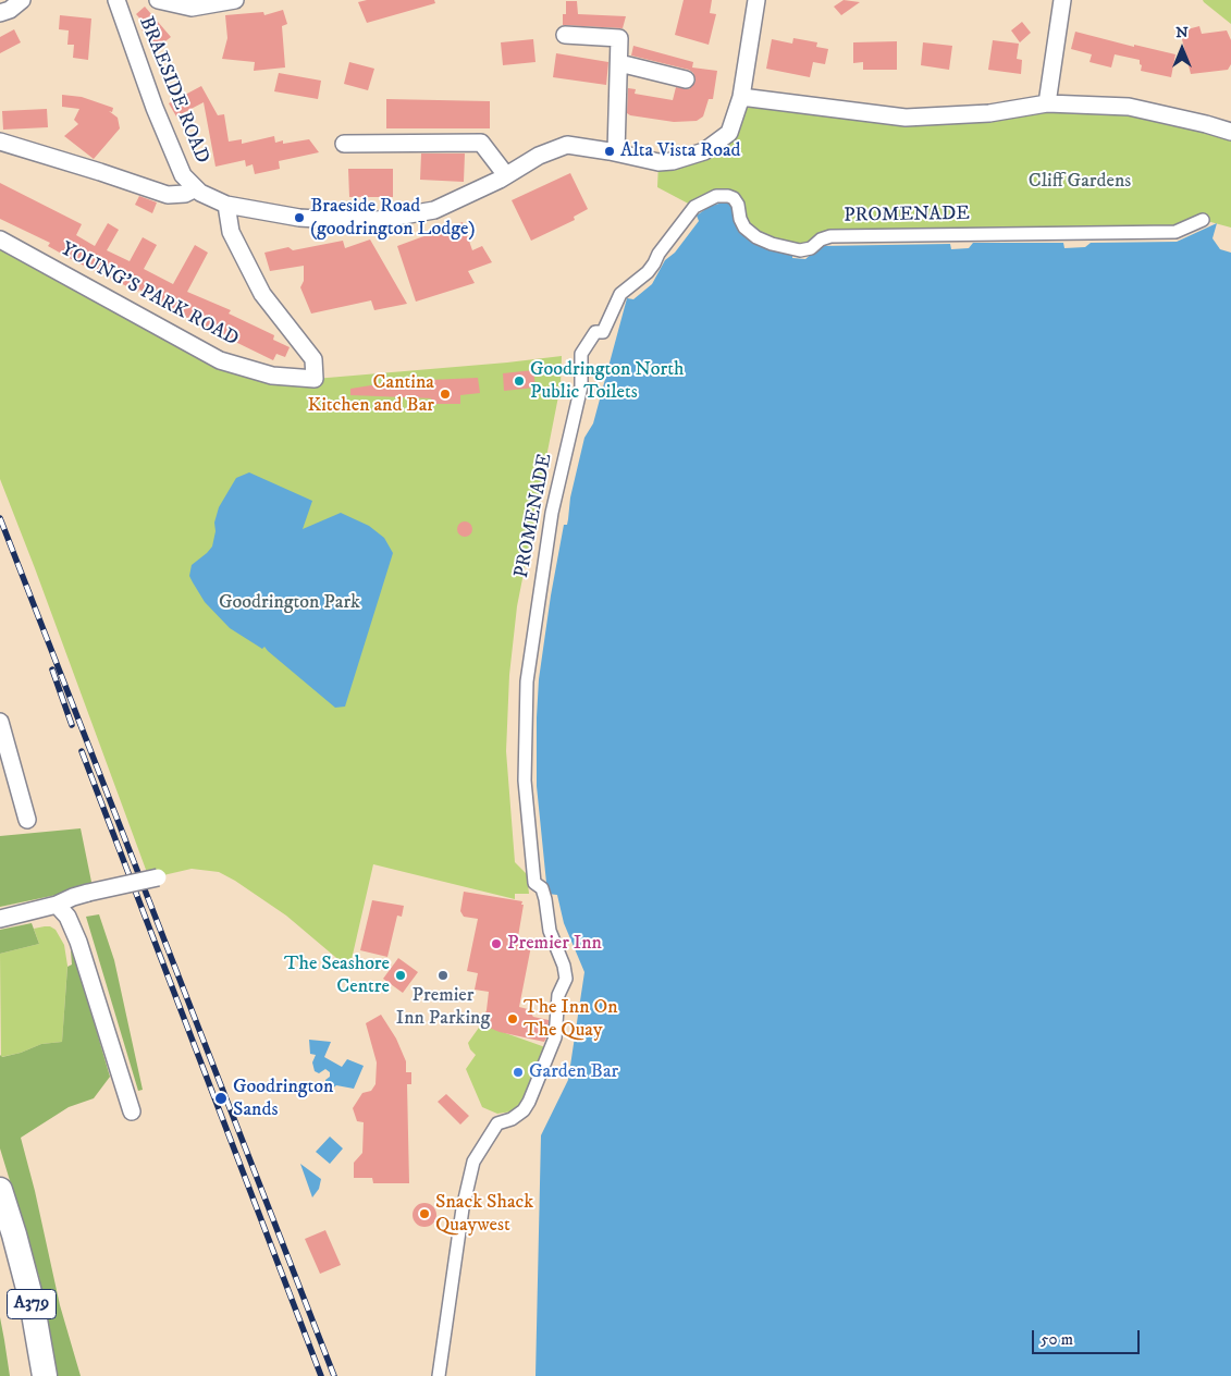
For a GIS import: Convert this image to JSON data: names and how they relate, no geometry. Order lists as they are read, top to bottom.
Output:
{
  "streets": {
    "main road": ["A379"],
    "street": ["BRAESIDE ROAD", "PROMENADE", "YOUNG'S PARK ROAD"]
  },
  "crossings": [
    ["BRAESIDE ROAD", "YOUNG'S PARK ROAD"]
  ],
  "parks": ["Cliff Gardens", "Goodrington Park"],
  "places": [
    "Alta Vista Road",
    "Braeside Road (goodrington Lodge)",
    "Goodrington North Public Toilets",
    "Cantina Kitchen and Bar",
    "Premier Inn",
    "The Seashore Centre",
    "Premier Inn Parking",
    "The Inn On The Quay",
    "Garden Bar",
    "Goodrington Sands",
    "Snack Shack Quaywest"
  ],
  "scale_bar": "50 m",
  "north": "top"
}
